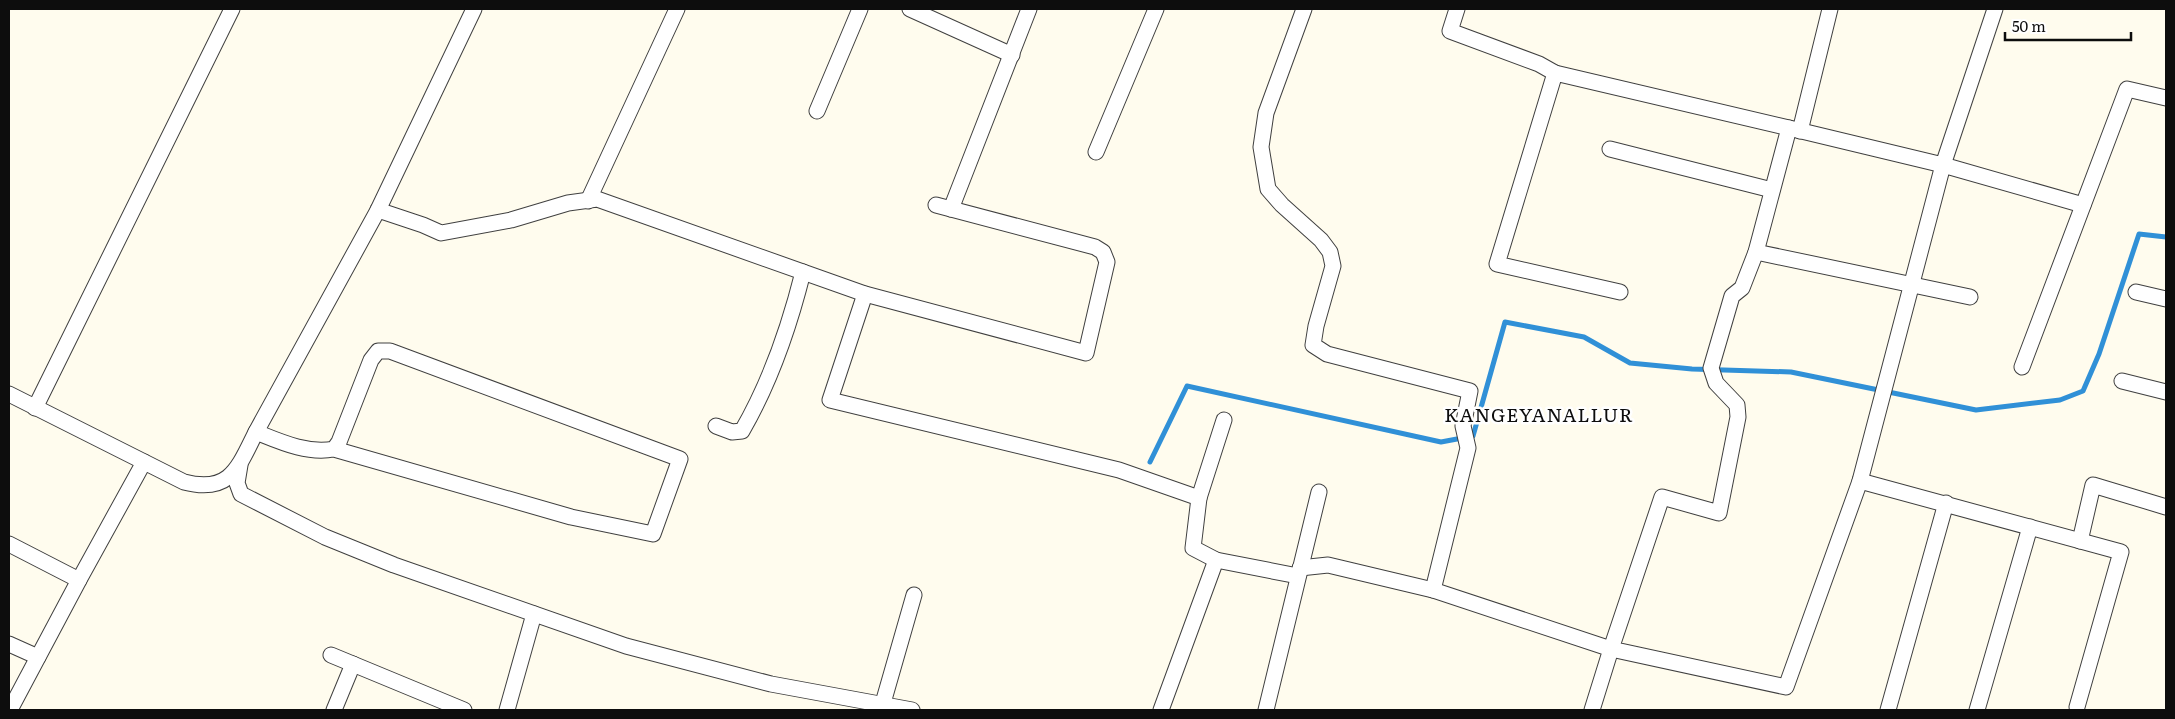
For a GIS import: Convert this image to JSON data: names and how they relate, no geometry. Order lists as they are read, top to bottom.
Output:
{
  "districts": ["KANGEYANALLUR"],
  "scale_bar": "50 m"
}
